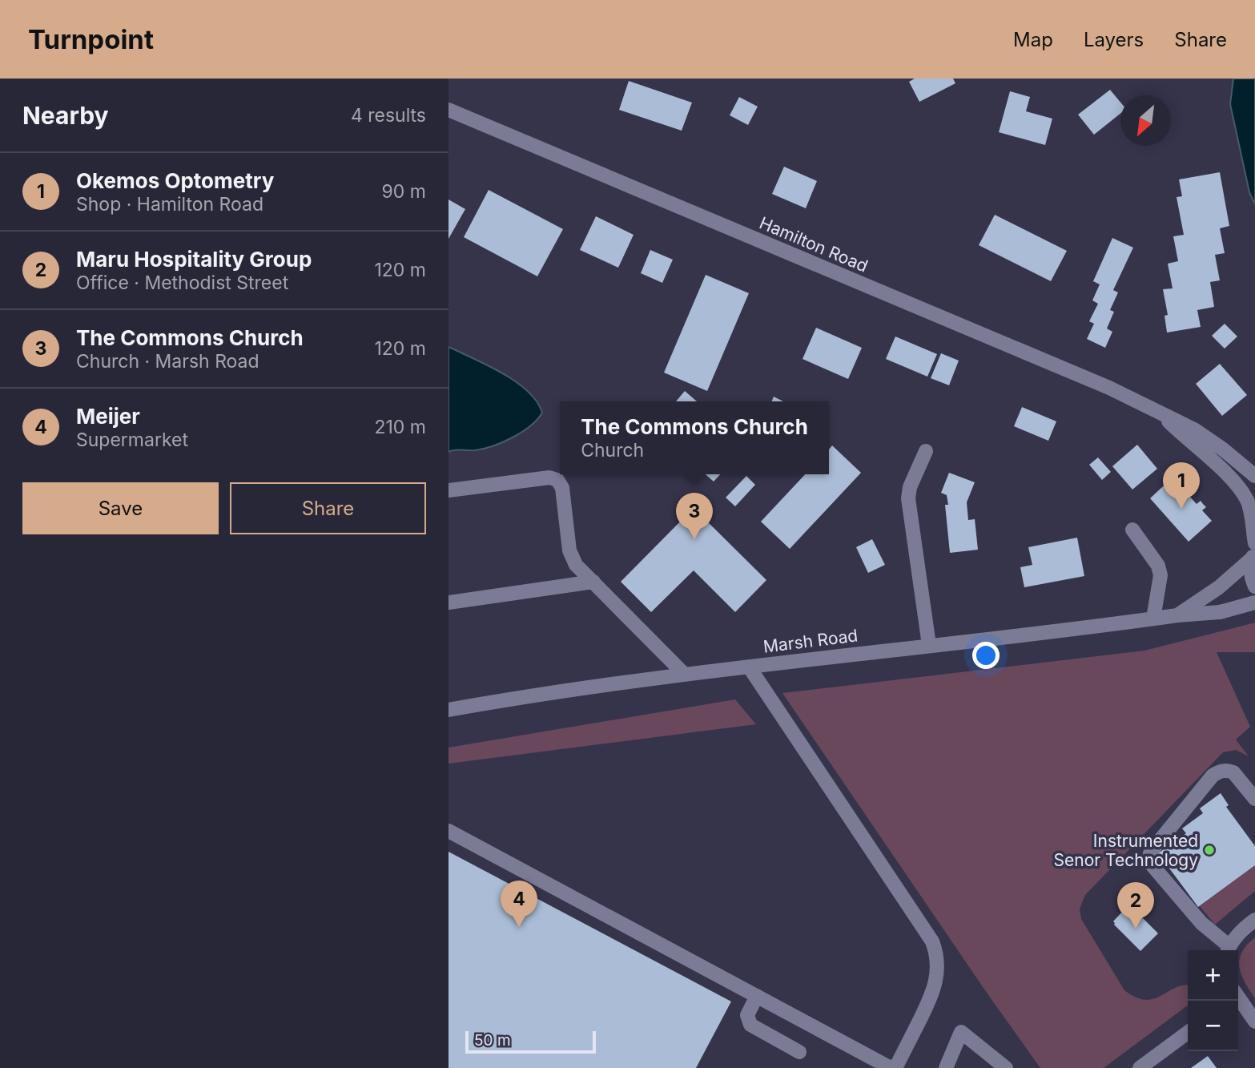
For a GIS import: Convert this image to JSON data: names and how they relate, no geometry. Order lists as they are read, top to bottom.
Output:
{
  "streets": {
    "street": ["Hamilton Road", "Marsh Road"]
  },
  "places": ["Instrumented Senor Technology"],
  "scale_bar": "50 m",
  "north": "bottom left",
  "page": {
    "header": "Turnpoint",
    "nav": ["Map", "Layers", "Share"],
    "heading": ["Nearby", "4 results"],
    "list": [
      {
        "mark": "1",
        "name": "Okemos Optometry",
        "note": "Shop · Hamilton Road",
        "value": "90 m"
      },
      {
        "mark": "2",
        "name": "Maru Hospitality Group",
        "note": "Office · Methodist Street",
        "value": "120 m"
      },
      {
        "mark": "3",
        "name": "The Commons Church",
        "note": "Church · Marsh Road",
        "value": "120 m"
      },
      {
        "mark": "4",
        "name": "Meijer",
        "note": "Supermarket",
        "value": "210 m"
      }
    ],
    "popup": ["The Commons Church", "Church"],
    "pins": [
      "1",
      "3",
      "4",
      "2"
    ],
    "buttons": ["Save", "Share"],
    "map_buttons": ["+", "−"],
    "scale": "50 m"
  }
}
